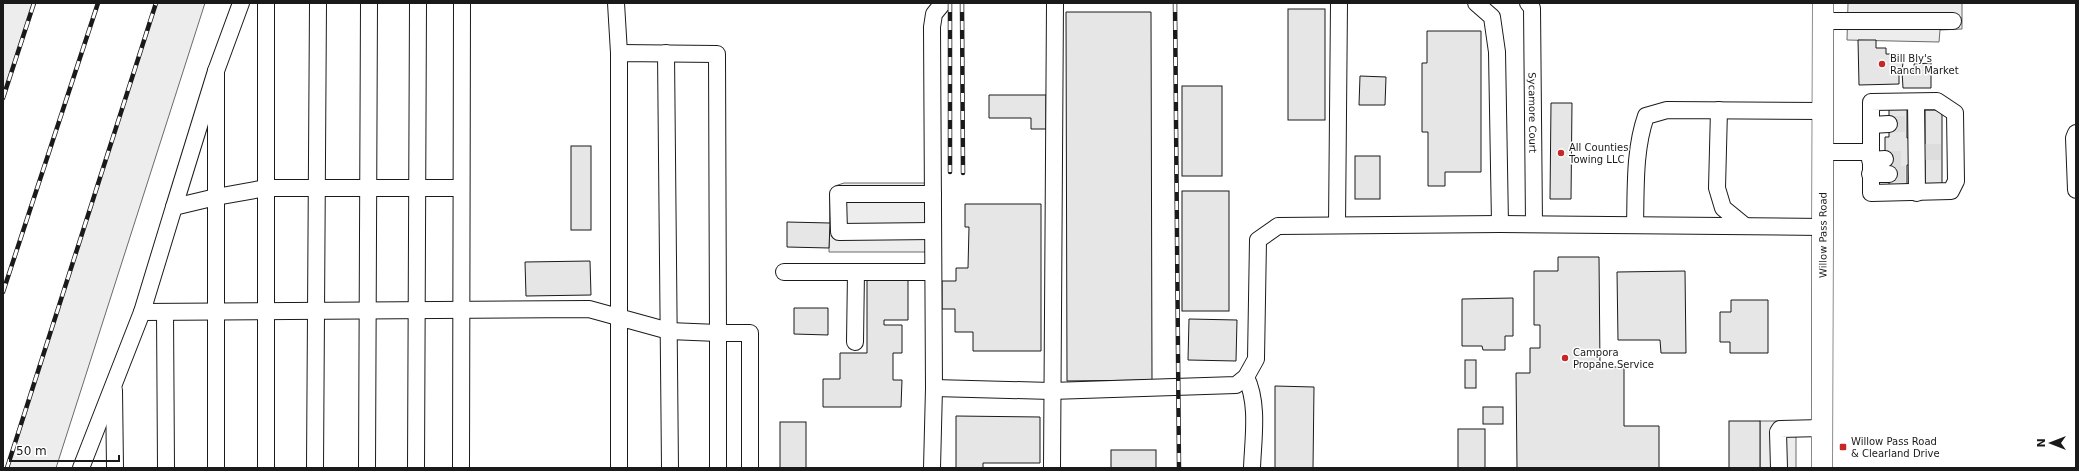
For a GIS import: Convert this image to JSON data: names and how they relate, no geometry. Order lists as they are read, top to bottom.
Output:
{
  "streets": {
    "main road": ["Willow Pass Road"],
    "street": ["Sycamore Court"]
  },
  "places": {
    "other": ["Bill Bly's Ranch Market", "All Counties Towing LLC", "Campora Propane Service"],
    "transit": ["Willow Pass Road & Clearland Drive"]
  },
  "scale_bar": "50 m",
  "north": "left"
}
